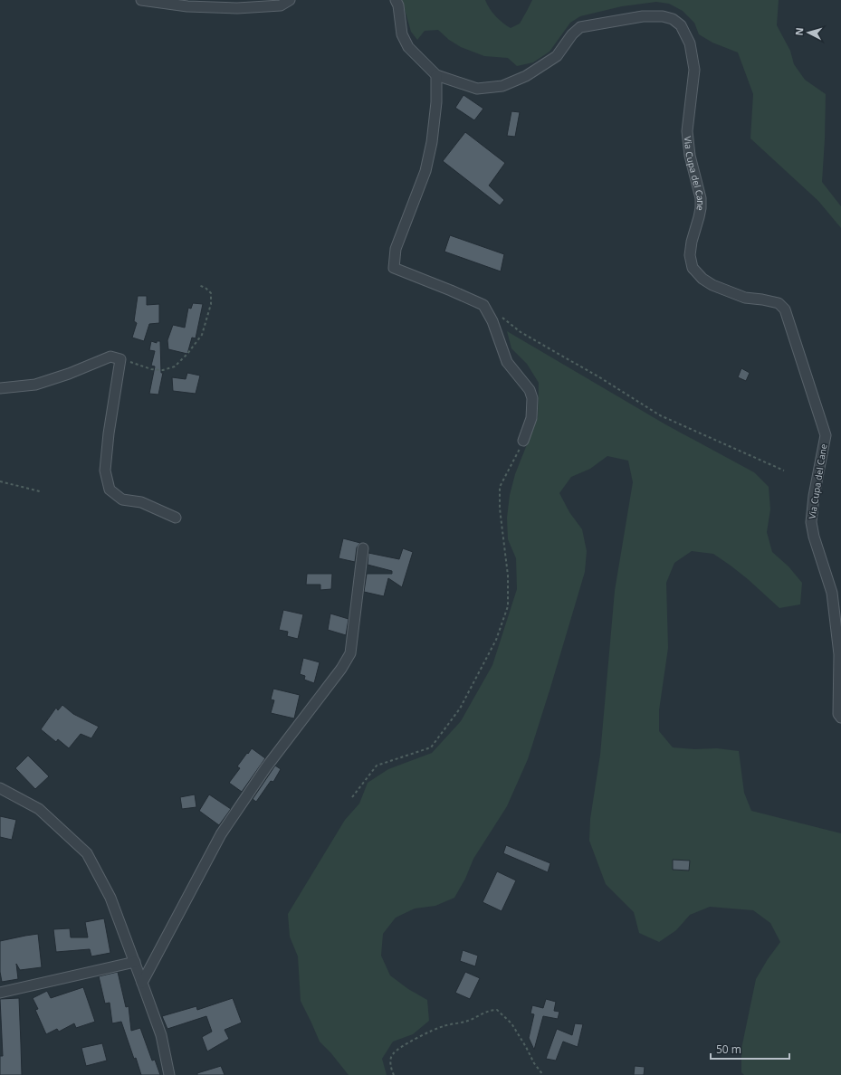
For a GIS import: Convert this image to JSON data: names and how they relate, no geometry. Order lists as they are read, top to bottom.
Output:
{
  "streets": {
    "street": ["Via Cupa del Cane"]
  },
  "scale_bar": "50 m",
  "north": "left"
}
